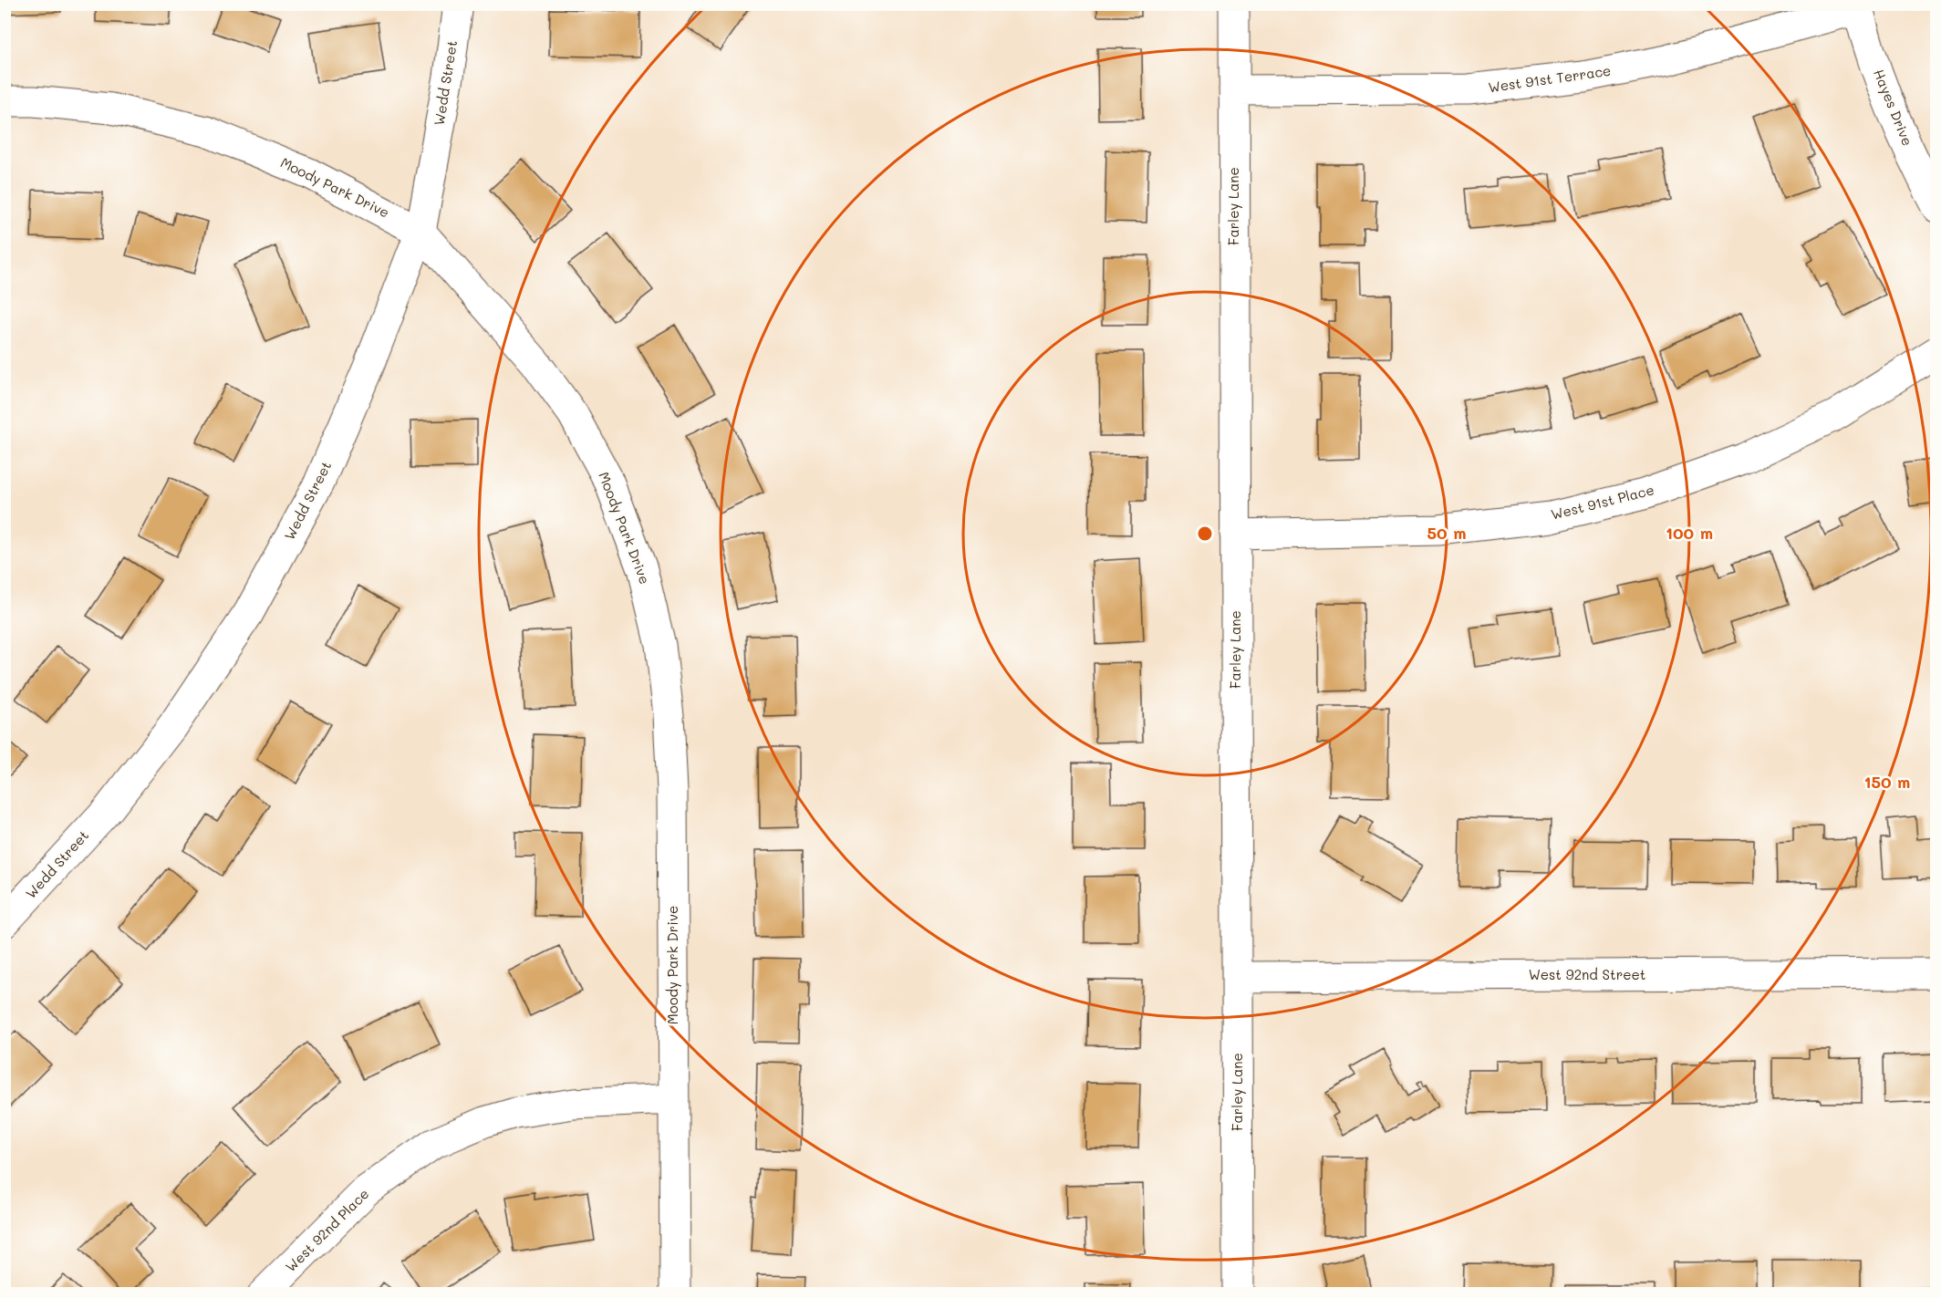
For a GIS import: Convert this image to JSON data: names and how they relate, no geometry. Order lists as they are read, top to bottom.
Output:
{
  "streets": {
    "street": [
      "West 91st Terrace",
      "Wedd Street",
      "Hayes Drive",
      "Moody Park Drive",
      "Farley Lane",
      "West 91st Place",
      "West 92nd Street",
      "West 92nd Place"
    ]
  },
  "crossings": [
    ["West 91st Terrace", "Hayes Drive"],
    ["West 91st Terrace", "Farley Lane"],
    ["Wedd Street", "Moody Park Drive"],
    ["Moody Park Drive", "West 92nd Place"],
    ["Farley Lane", "West 91st Place"],
    ["Farley Lane", "West 92nd Street"]
  ],
  "rings": ["50 m", "100 m", "150 m"]
}
